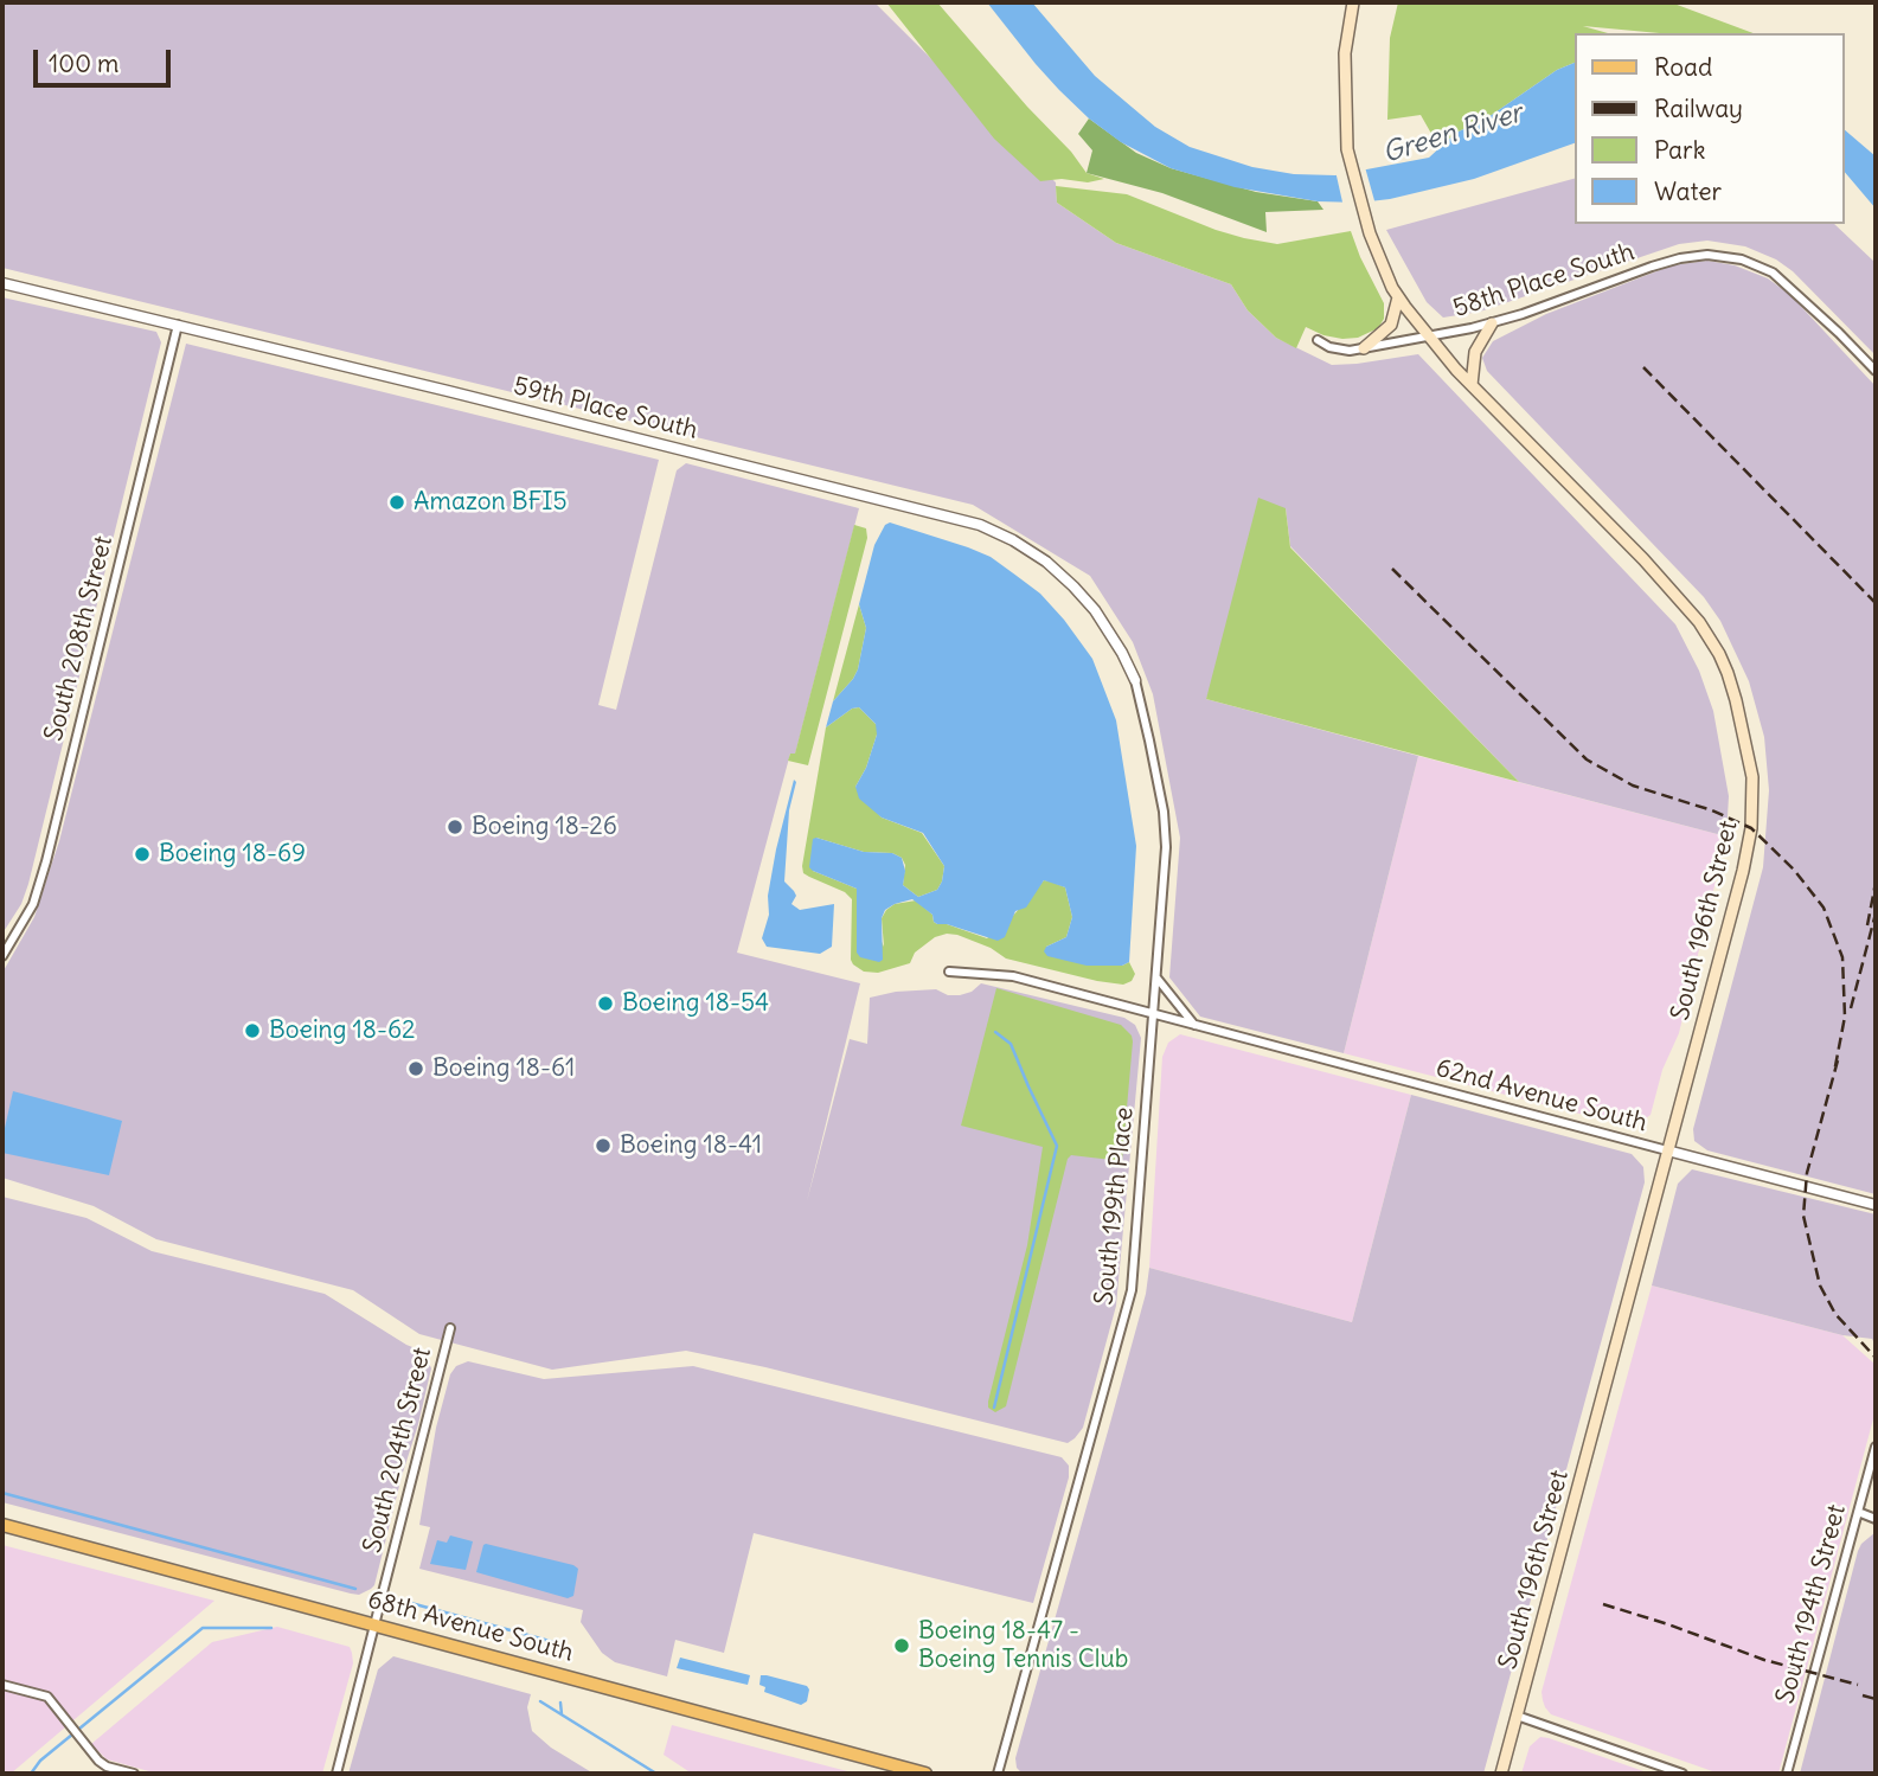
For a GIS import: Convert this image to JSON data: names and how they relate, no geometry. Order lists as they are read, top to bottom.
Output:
{
  "streets": {
    "main road": ["South 196th Street", "68th Avenue South"],
    "street": [
      "58th Place South",
      "59th Place South",
      "South 208th Street",
      "62nd Avenue South",
      "South 199th Place",
      "South 204th Street",
      "South 194th Street"
    ]
  },
  "crossings": [
    ["58th Place South", "South 196th Street"],
    ["59th Place South", "South 208th Street"],
    ["59th Place South", "South 199th Place"],
    ["South 196th Street", "62nd Avenue South"],
    ["62nd Avenue South", "South 199th Place"],
    ["South 204th Street", "68th Avenue South"]
  ],
  "water": ["Green River"],
  "places": [
    "Amazon BFI5",
    "Boeing 18-26",
    "Boeing 18-69",
    "Boeing 18-54",
    "Boeing 18-62",
    "Boeing 18-61",
    "Boeing 18-41",
    "Boeing 18-47 - Boeing Tennis Club"
  ],
  "legend": [
    "Road",
    "Railway",
    "Park",
    "Water"
  ],
  "scale_bar": "100 m"
}
